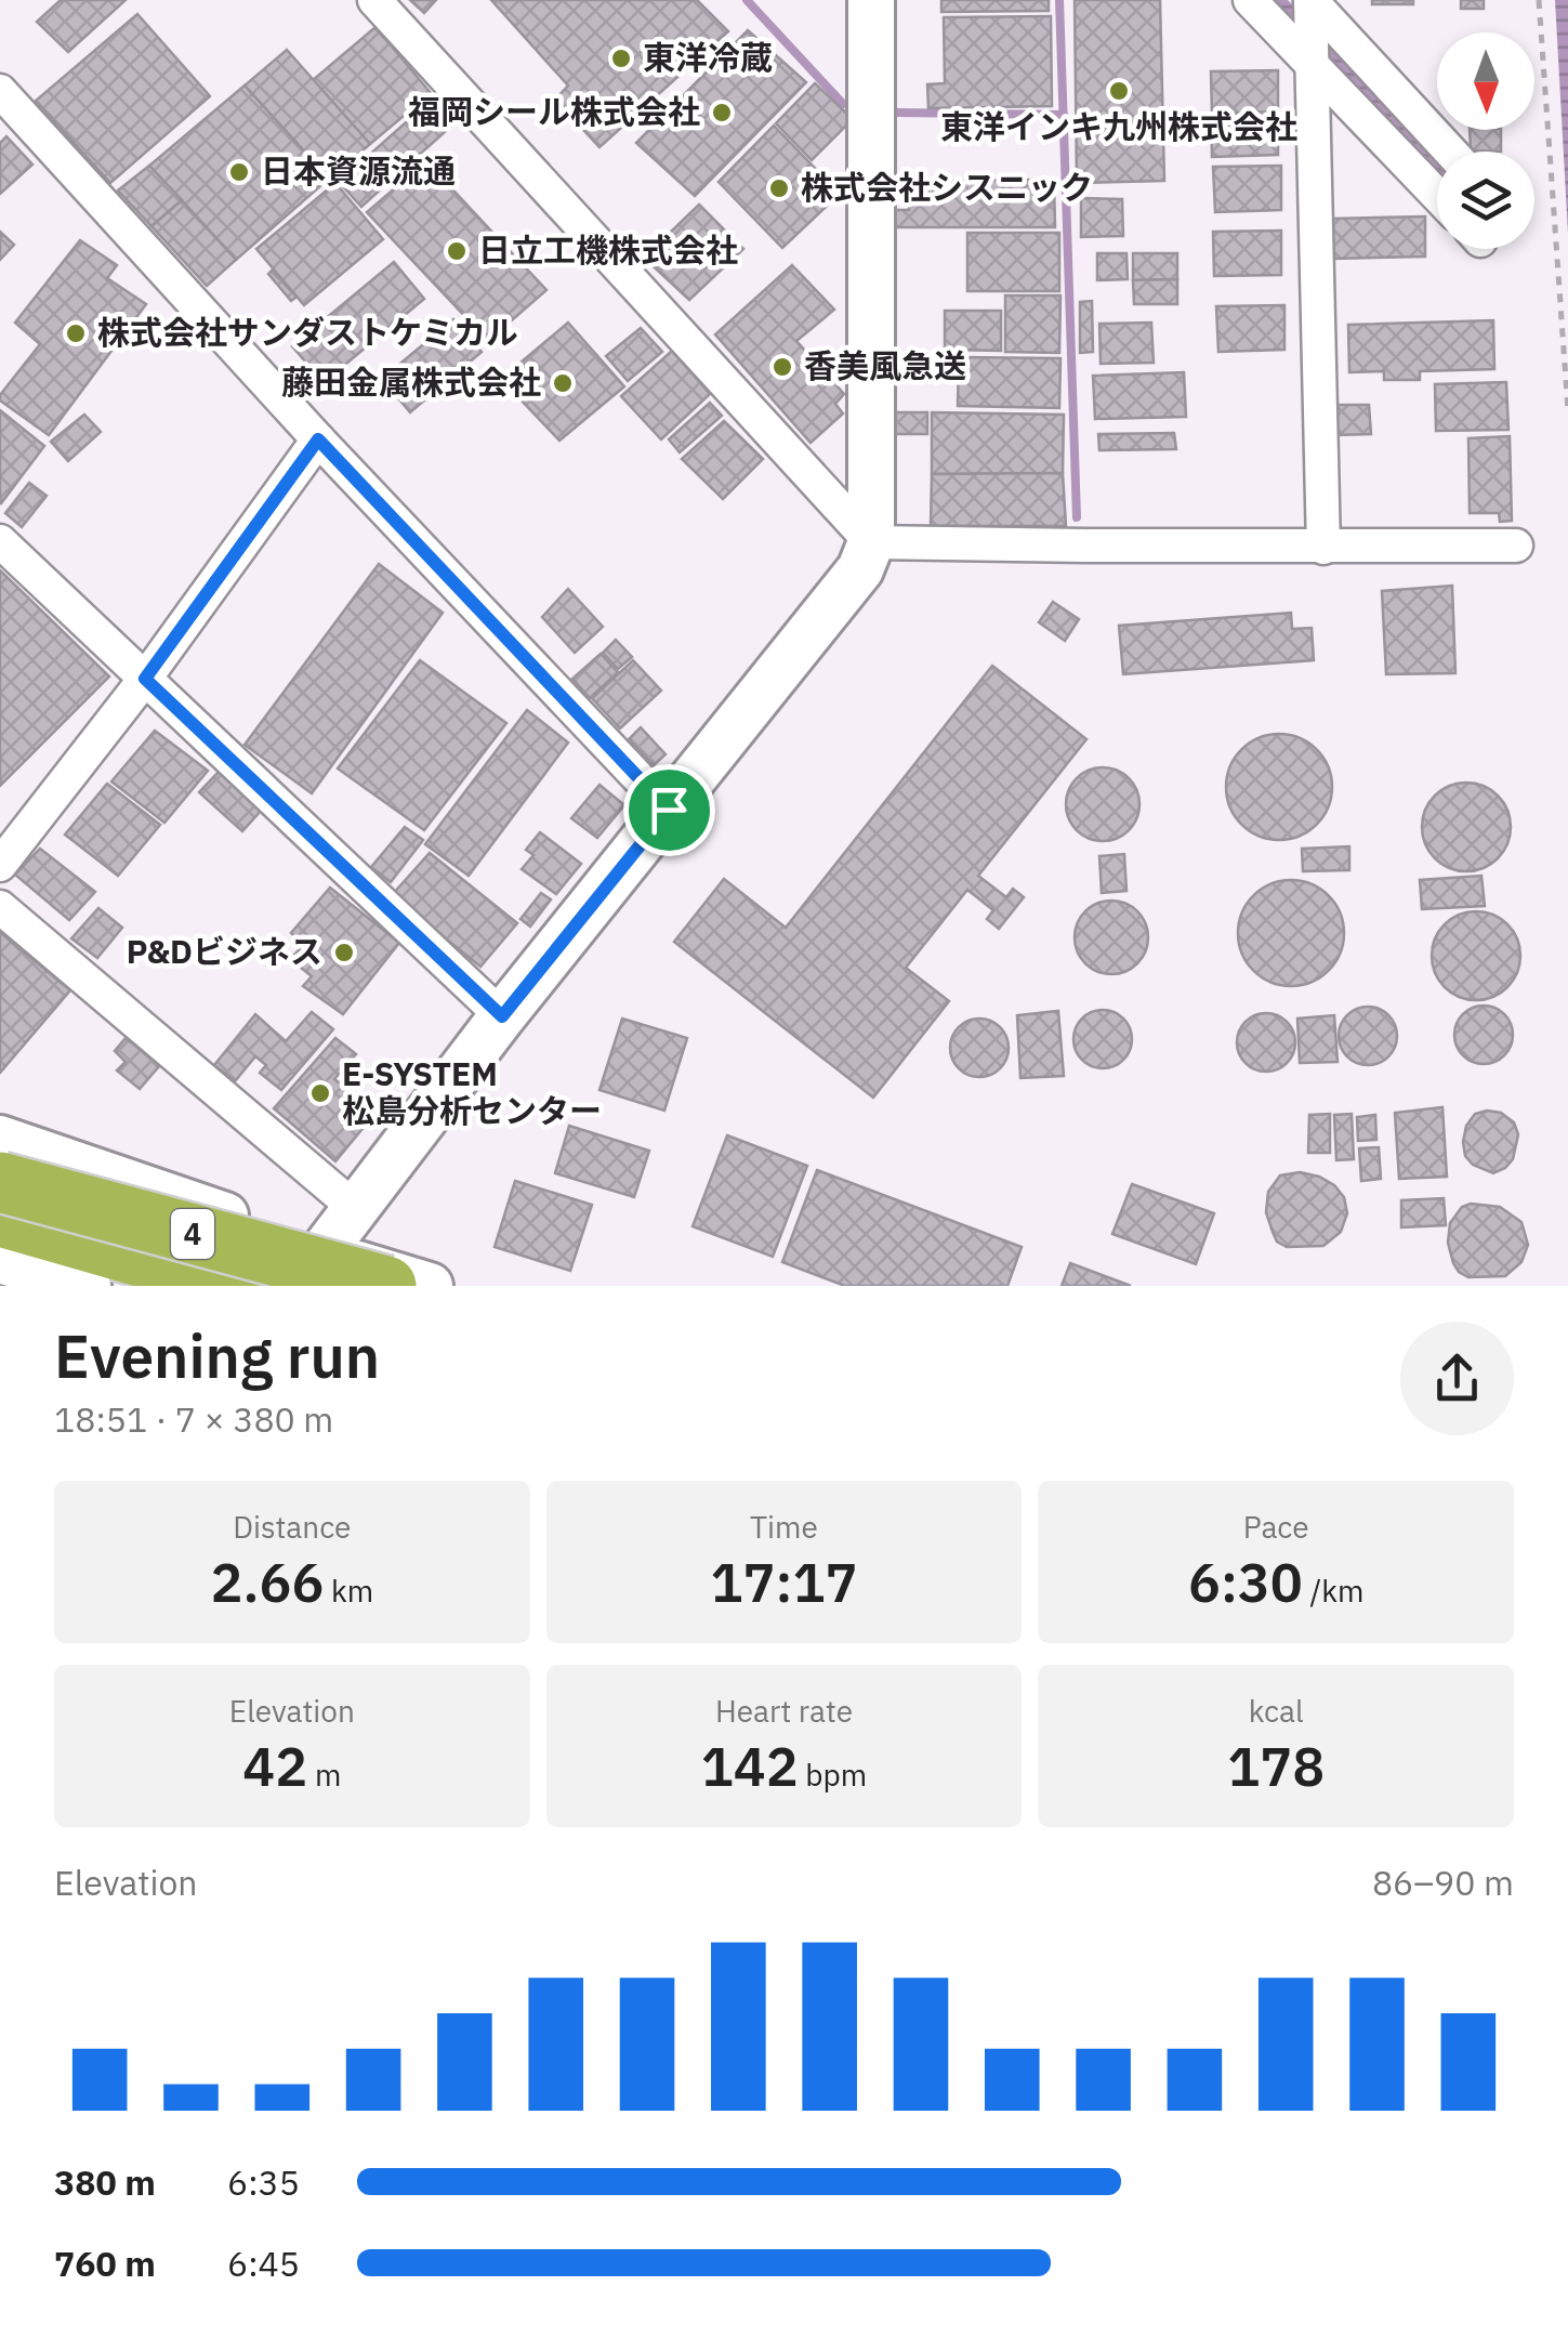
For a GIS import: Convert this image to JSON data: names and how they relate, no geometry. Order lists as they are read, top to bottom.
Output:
{
  "streets": {
    "highway": ["4"]
  },
  "places": [
    "東洋冷蔵",
    "東洋インキ九州株式会社",
    "福岡シール株式会社",
    "日本資源流通",
    "株式会社シスニック",
    "日立工機株式会社",
    "株式会社サンダストケミカル",
    "香美風急送",
    "藤田金属株式会社",
    "P&Dビジネス",
    "E-SYSTEM 松島分析センター"
  ],
  "north": "bottom",
  "page": {
    "heading": ["Evening run", "18:51 · 7 × 380 m"],
    "stats": [
      ["Distance", "2.66 km"],
      ["Time", "17:17"],
      ["Pace", "6:30 /km"],
      ["Elevation", "42 m"],
      ["Heart rate", "142 bpm"],
      ["kcal", "178"]
    ],
    "chart": ["Elevation", "86–90 m"],
    "list": [
      {
        "name": "380 m",
        "note": "6:35"
      },
      {
        "name": "760 m",
        "note": "6:45"
      }
    ]
  }
}
